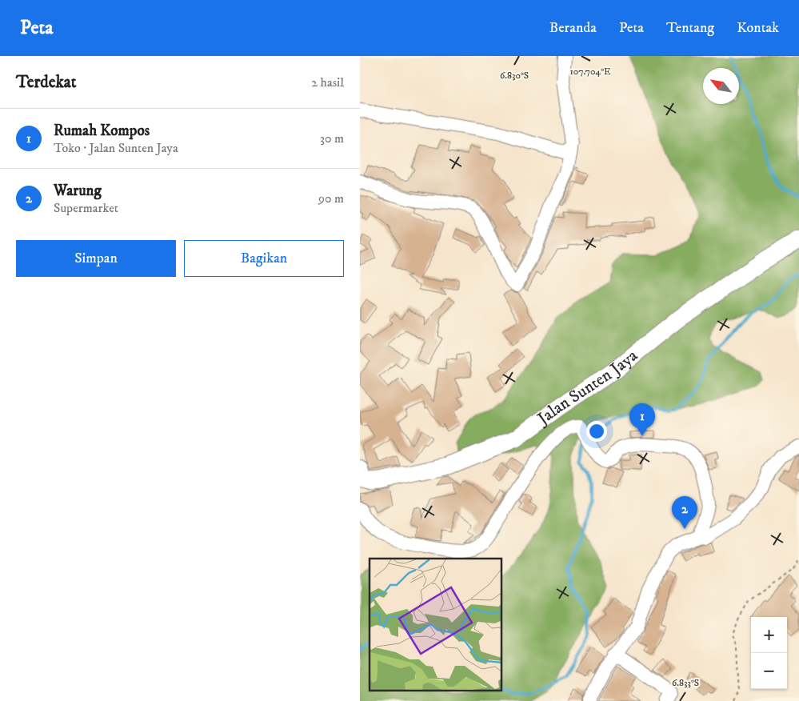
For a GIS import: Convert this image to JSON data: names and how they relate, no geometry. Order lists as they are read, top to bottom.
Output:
{
  "streets": {
    "main road": ["Jalan Sunten Jaya"]
  },
  "north": "top left",
  "page": {
    "header": "Peta",
    "nav": [
      "Beranda",
      "Peta",
      "Tentang",
      "Kontak"
    ],
    "heading": ["Terdekat", "2 hasil"],
    "list": [
      {
        "mark": "1",
        "name": "Rumah Kompos",
        "note": "Toko · Jalan Sunten Jaya",
        "value": "30 m"
      },
      {
        "mark": "2",
        "name": "Warung",
        "note": "Supermarket",
        "value": "90 m"
      }
    ],
    "buttons": ["Simpan", "Bagikan"],
    "pins": ["1", "2"],
    "map_buttons": ["+", "−"]
  },
  "coordinates": ["107.704°E", "6.830°S", "6.833°S"]
}
